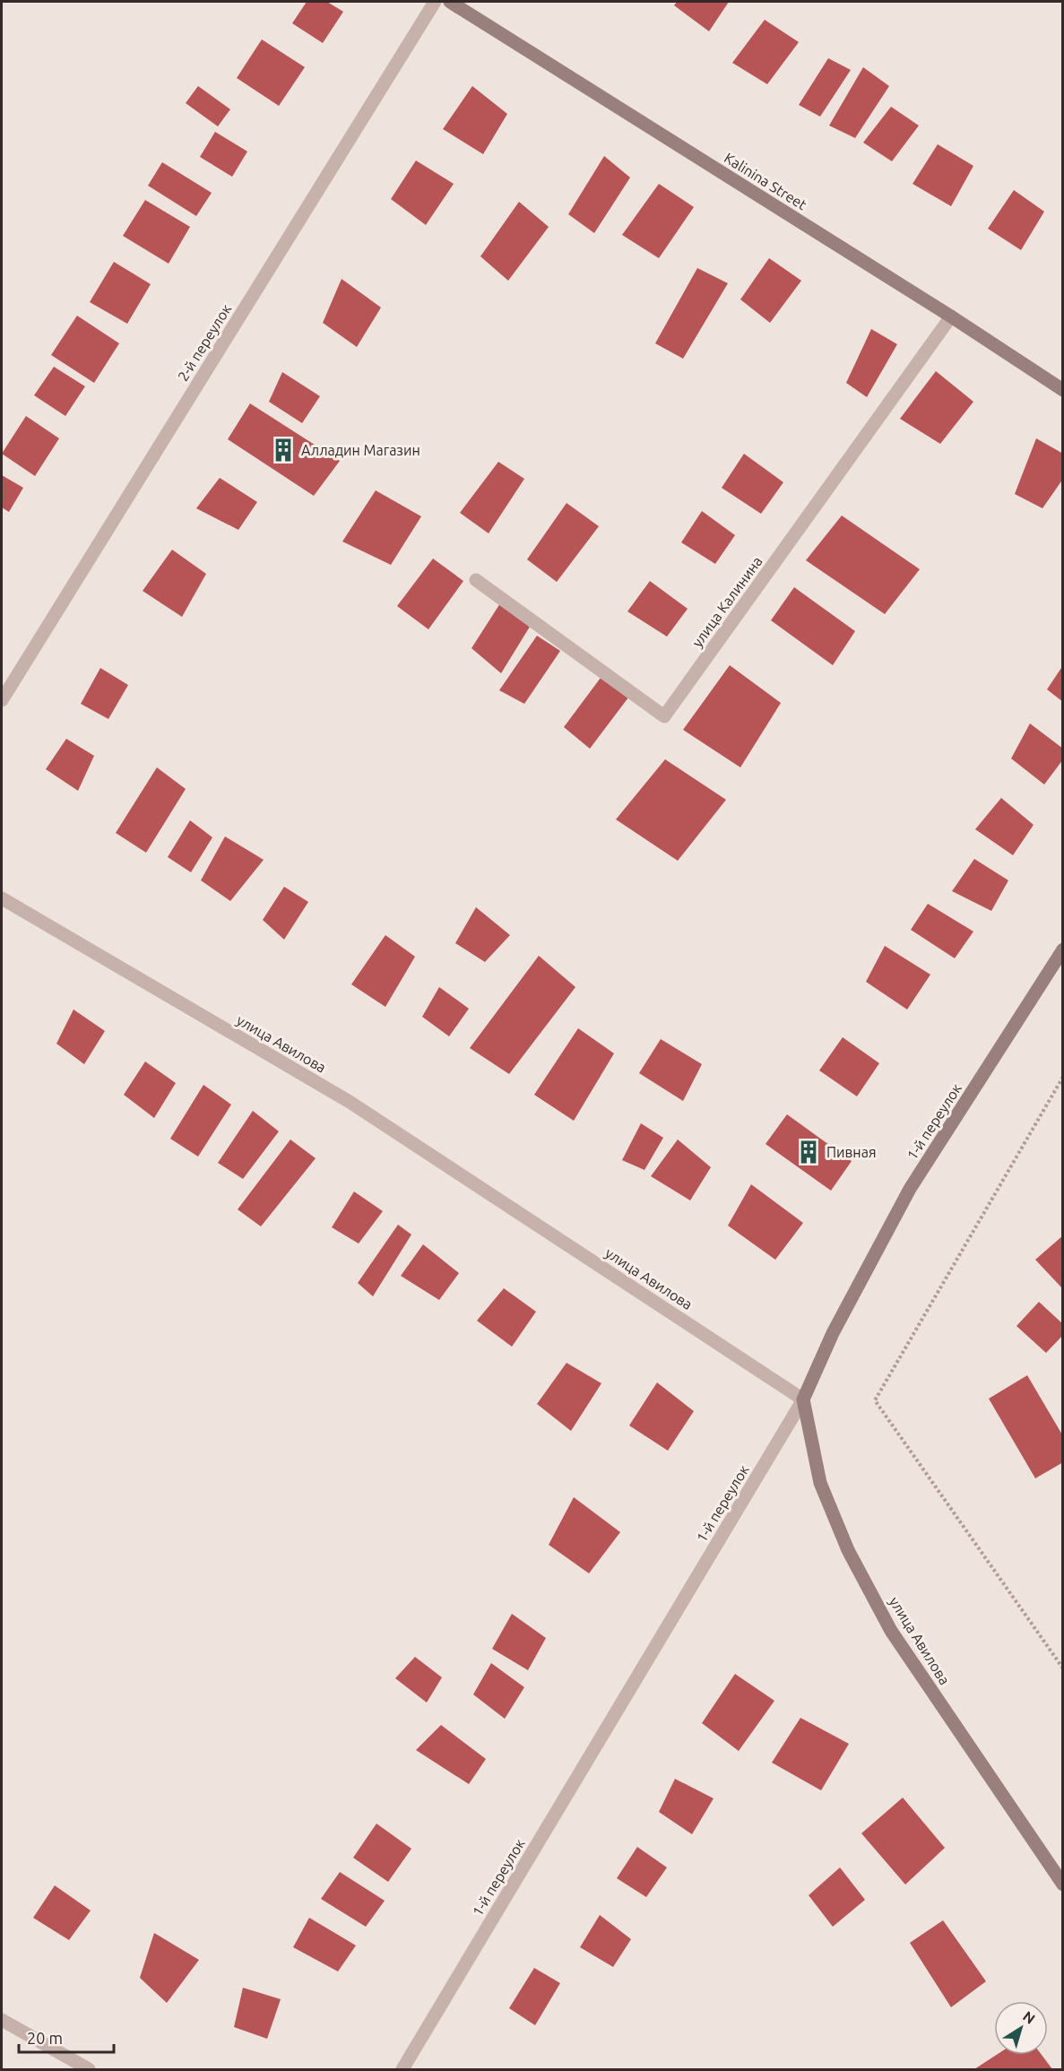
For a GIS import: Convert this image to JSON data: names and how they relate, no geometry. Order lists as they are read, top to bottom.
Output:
{
  "streets": {
    "main road": ["Kalinina Street", "улица Авилова", "1-й переулок"],
    "street": ["2-й переулок", "улица Калинина"]
  },
  "crossings": [
    ["Kalinina Street", "улица Калинина"],
    ["улица Авилова", "1-й переулок"]
  ],
  "places": {
    "building": ["Алладин Магазин", "Пивная"]
  },
  "scale_bar": "20 m",
  "north": "top right"
}
